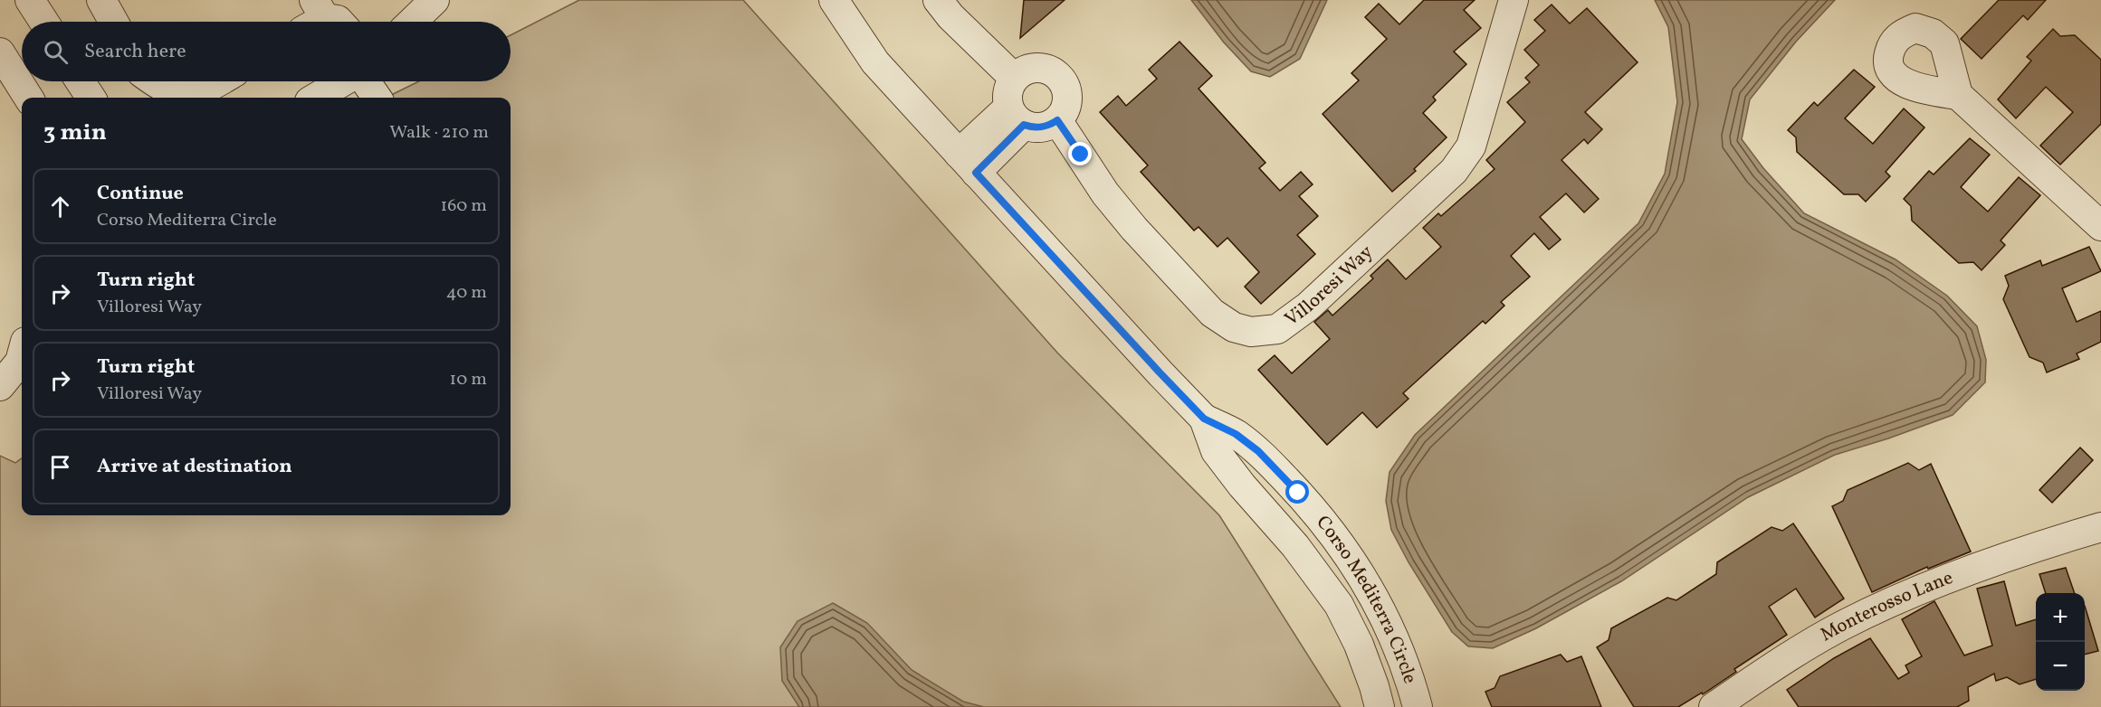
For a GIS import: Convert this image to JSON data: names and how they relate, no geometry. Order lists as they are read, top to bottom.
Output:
{
  "streets": {
    "street": ["Villoresi Way", "Corso Mediterra Circle", "Monterosso Lane"]
  },
  "page": {
    "search": "Search here",
    "heading": ["3 min", "Walk · 210 m"],
    "list": [
      ["Continue", "Corso Mediterra Circle", "160 m"],
      ["Turn right", "Villoresi Way", "40 m"],
      ["Turn right", "Villoresi Way", "10 m"],
      "Arrive at destination"
    ],
    "map_buttons": ["+", "−"]
  }
}
